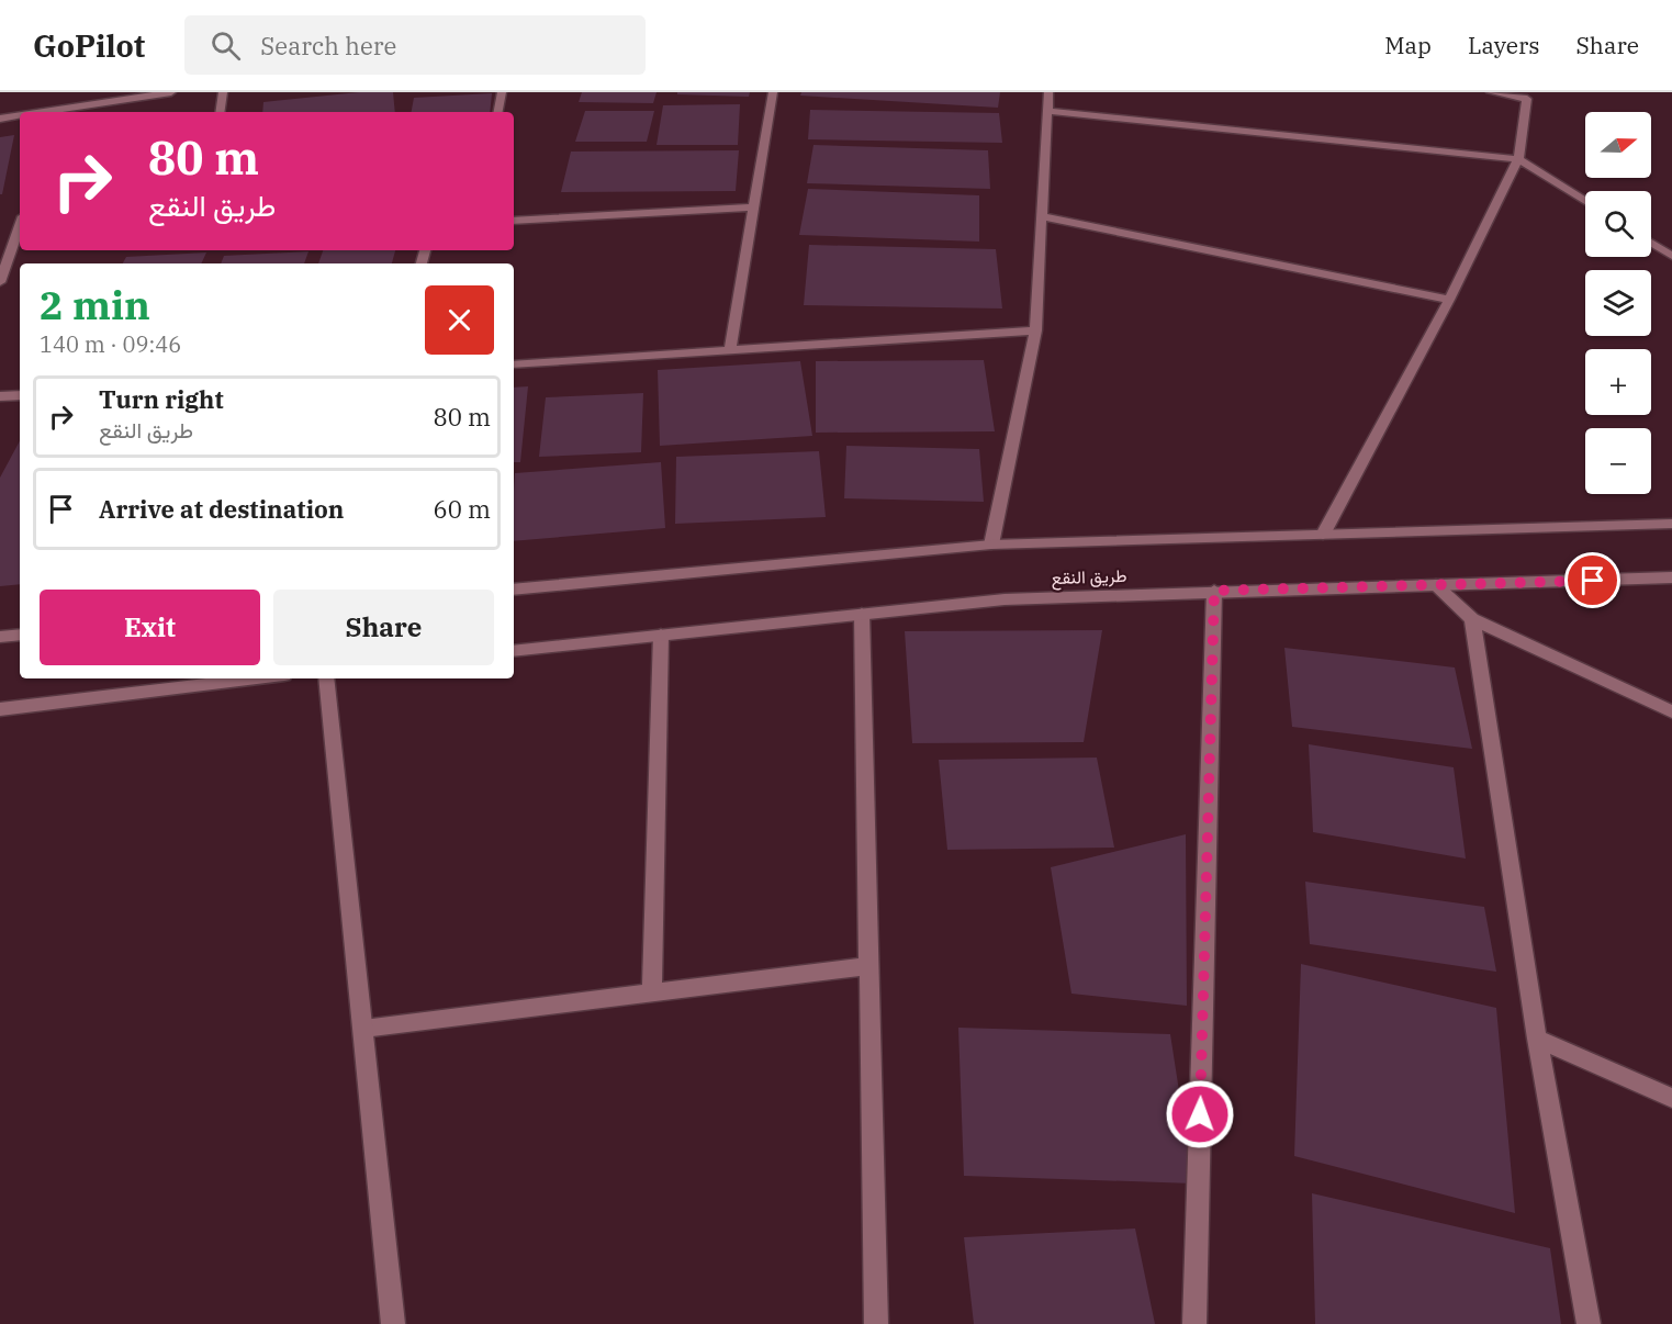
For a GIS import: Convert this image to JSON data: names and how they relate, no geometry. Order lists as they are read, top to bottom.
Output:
{
  "streets": {
    "street": ["طريق النقع"]
  },
  "north": "right",
  "page": {
    "header": "GoPilot",
    "search": "Search here",
    "nav": ["Map", "Layers", "Share"],
    "map_buttons": ["+", "−"],
    "turn": ["80 m", "طريق النقع"],
    "heading": ["2 min", "140 m · 09:46"],
    "list": [
      {
        "name": "Turn right",
        "note": "طريق النقع",
        "value": "80 m"
      },
      {
        "name": "Arrive at destination",
        "value": "60 m"
      }
    ],
    "buttons": ["Exit", "Share"]
  }
}
